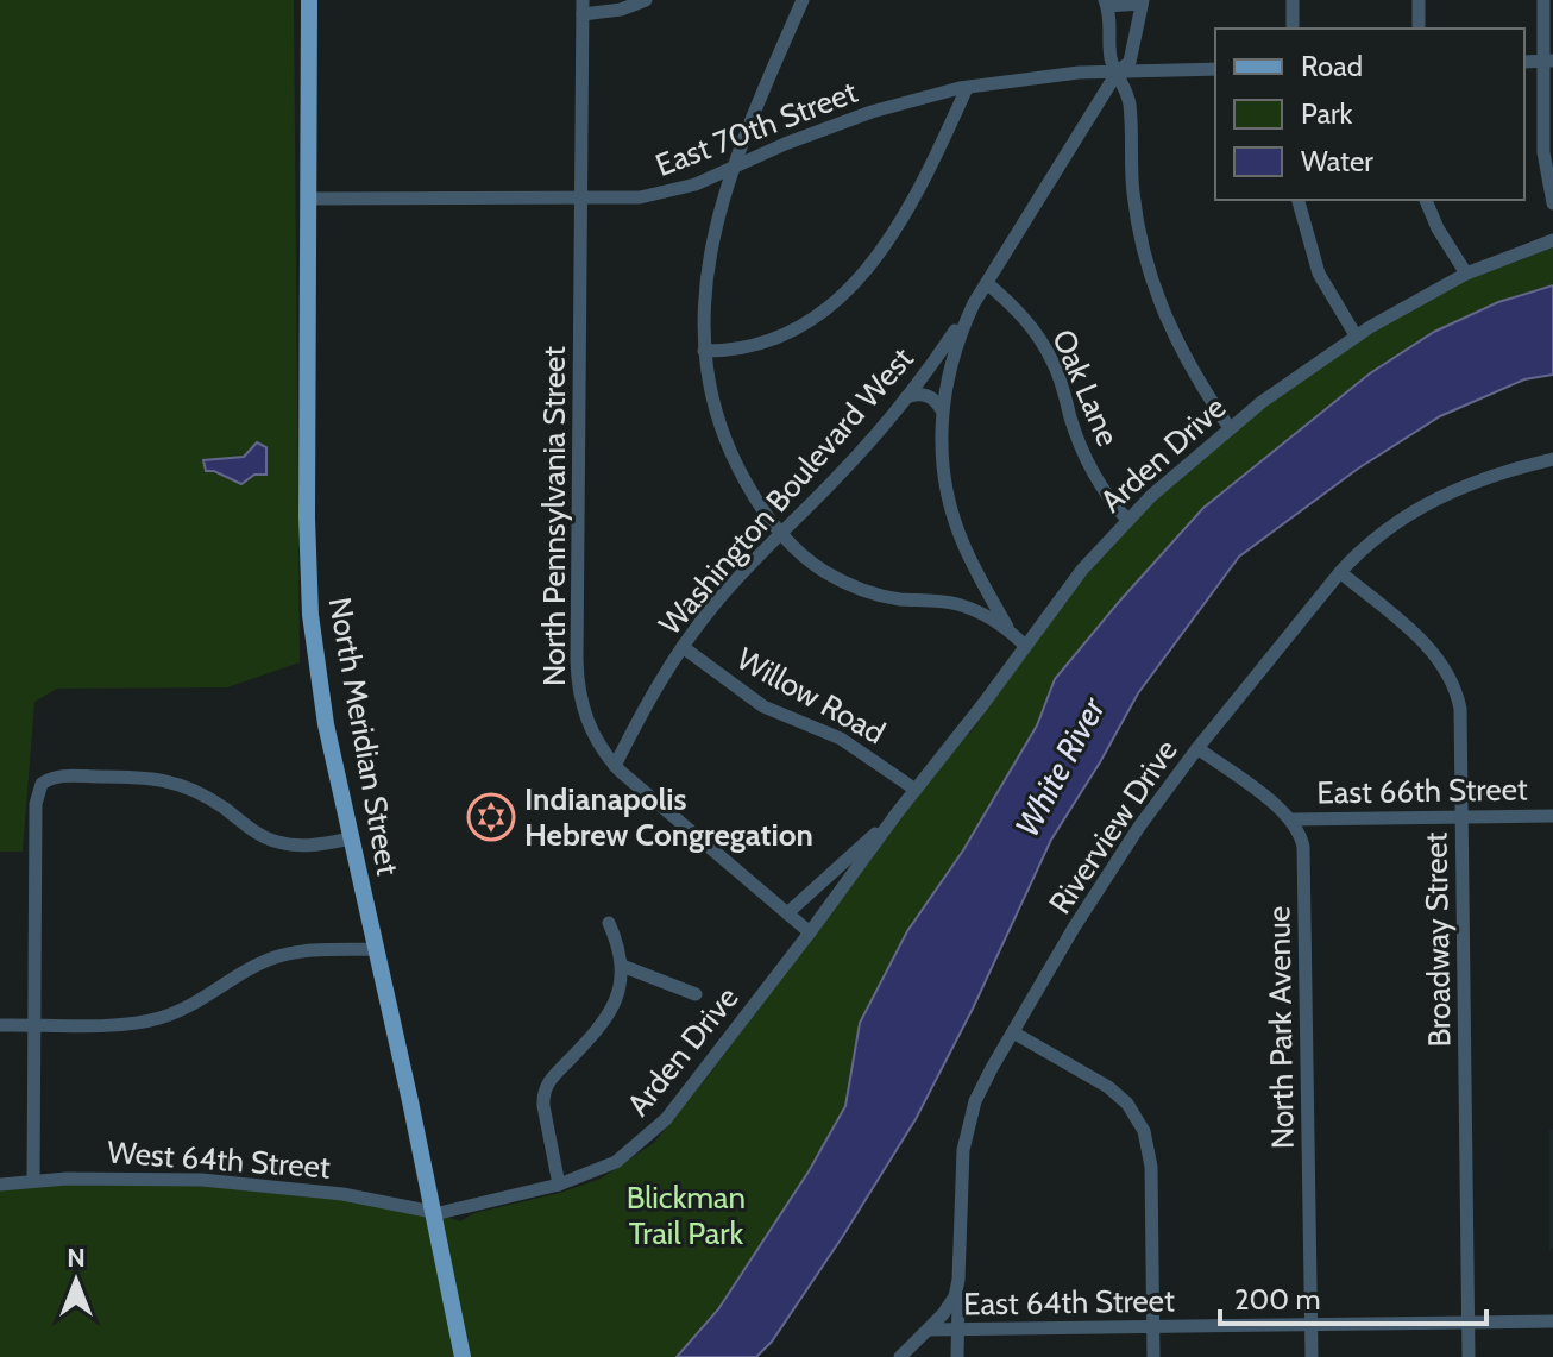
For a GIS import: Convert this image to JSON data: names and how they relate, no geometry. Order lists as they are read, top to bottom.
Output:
{
  "streets": {
    "main road": ["North Meridian Street"],
    "street": [
      "East 70th Street",
      "Oak Lane",
      "Arden Drive",
      "Washington Boulevard West",
      "North Pennsylvania Street",
      "Willow Road",
      "East 66th Street",
      "Riverview Drive",
      "Broadway Street",
      "North Park Avenue",
      "West 64th Street",
      "East 64th Street"
    ]
  },
  "crossings": [
    ["East 70th Street", "North Pennsylvania Street"],
    ["East 70th Street", "North Meridian Street"],
    ["Oak Lane", "Arden Drive"],
    ["Arden Drive", "North Pennsylvania Street"],
    ["Arden Drive", "Willow Road"],
    ["Arden Drive", "North Meridian Street"],
    ["Arden Drive", "West 64th Street"],
    ["Washington Boulevard West", "North Pennsylvania Street"],
    ["Washington Boulevard West", "Willow Road"],
    ["North Meridian Street", "West 64th Street"],
    ["East 66th Street", "Broadway Street"],
    ["East 66th Street", "North Park Avenue"],
    ["Riverview Drive", "Broadway Street"],
    ["Riverview Drive", "East 64th Street"],
    ["Broadway Street", "East 64th Street"],
    ["North Park Avenue", "East 64th Street"]
  ],
  "water": ["White River"],
  "parks": ["Blickman Trail Park"],
  "places": {
    "synagogue": ["Indianapolis Hebrew Congregation"]
  },
  "legend": ["Road", "Park", "Water"],
  "scale_bar": "200 m",
  "north": "top"
}
